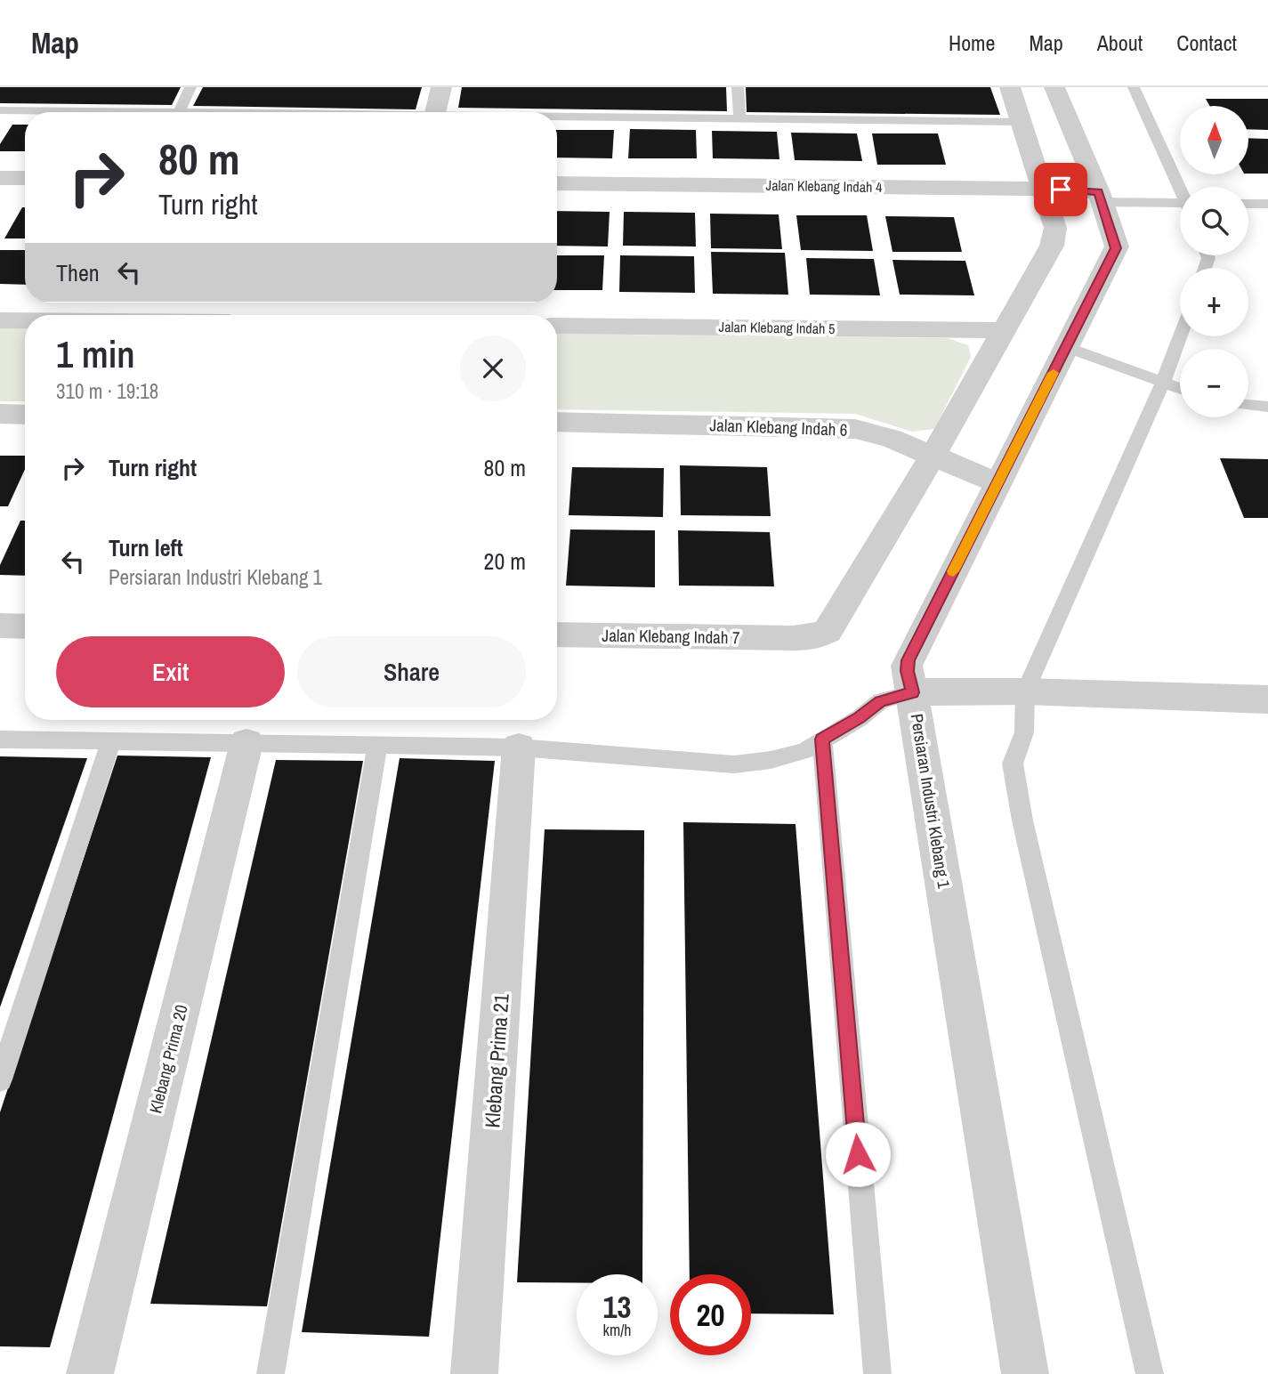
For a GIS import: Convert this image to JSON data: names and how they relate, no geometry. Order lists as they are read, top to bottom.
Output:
{
  "streets": {
    "street": [
      "Jalan Klebang Indah 4",
      "Jalan Klebang Indah 5",
      "Jalan Klebang Indah 6",
      "Jalan Klebang Indah 7",
      "Persiaran Industri Klebang 1",
      "Klebang Prima 20",
      "Klebang Prima 21"
    ]
  },
  "crossings": [
    ["Jalan Klebang Indah 4", "Jalan Klebang Indah 7"],
    ["Jalan Klebang Indah 4", "Persiaran Industri Klebang 1"],
    ["Jalan Klebang Indah 5", "Jalan Klebang Indah 7"],
    ["Jalan Klebang Indah 6", "Jalan Klebang Indah 7"],
    ["Jalan Klebang Indah 6", "Persiaran Industri Klebang 1"]
  ],
  "north": "top",
  "page": {
    "header": "Map",
    "nav": [
      "Home",
      "Map",
      "About",
      "Contact"
    ],
    "map_buttons": ["+", "−"],
    "turn": ["80 m", "Turn right"],
    "then": "Then",
    "heading": ["1 min", "310 m · 19:18"],
    "list": [
      {
        "name": "Turn right",
        "value": "80 m"
      },
      {
        "name": "Turn left",
        "note": "Persiaran Industri Klebang 1",
        "value": "20 m"
      }
    ],
    "buttons": ["Exit", "Share"],
    "speed": "13 km/h",
    "limit": "20"
  }
}
